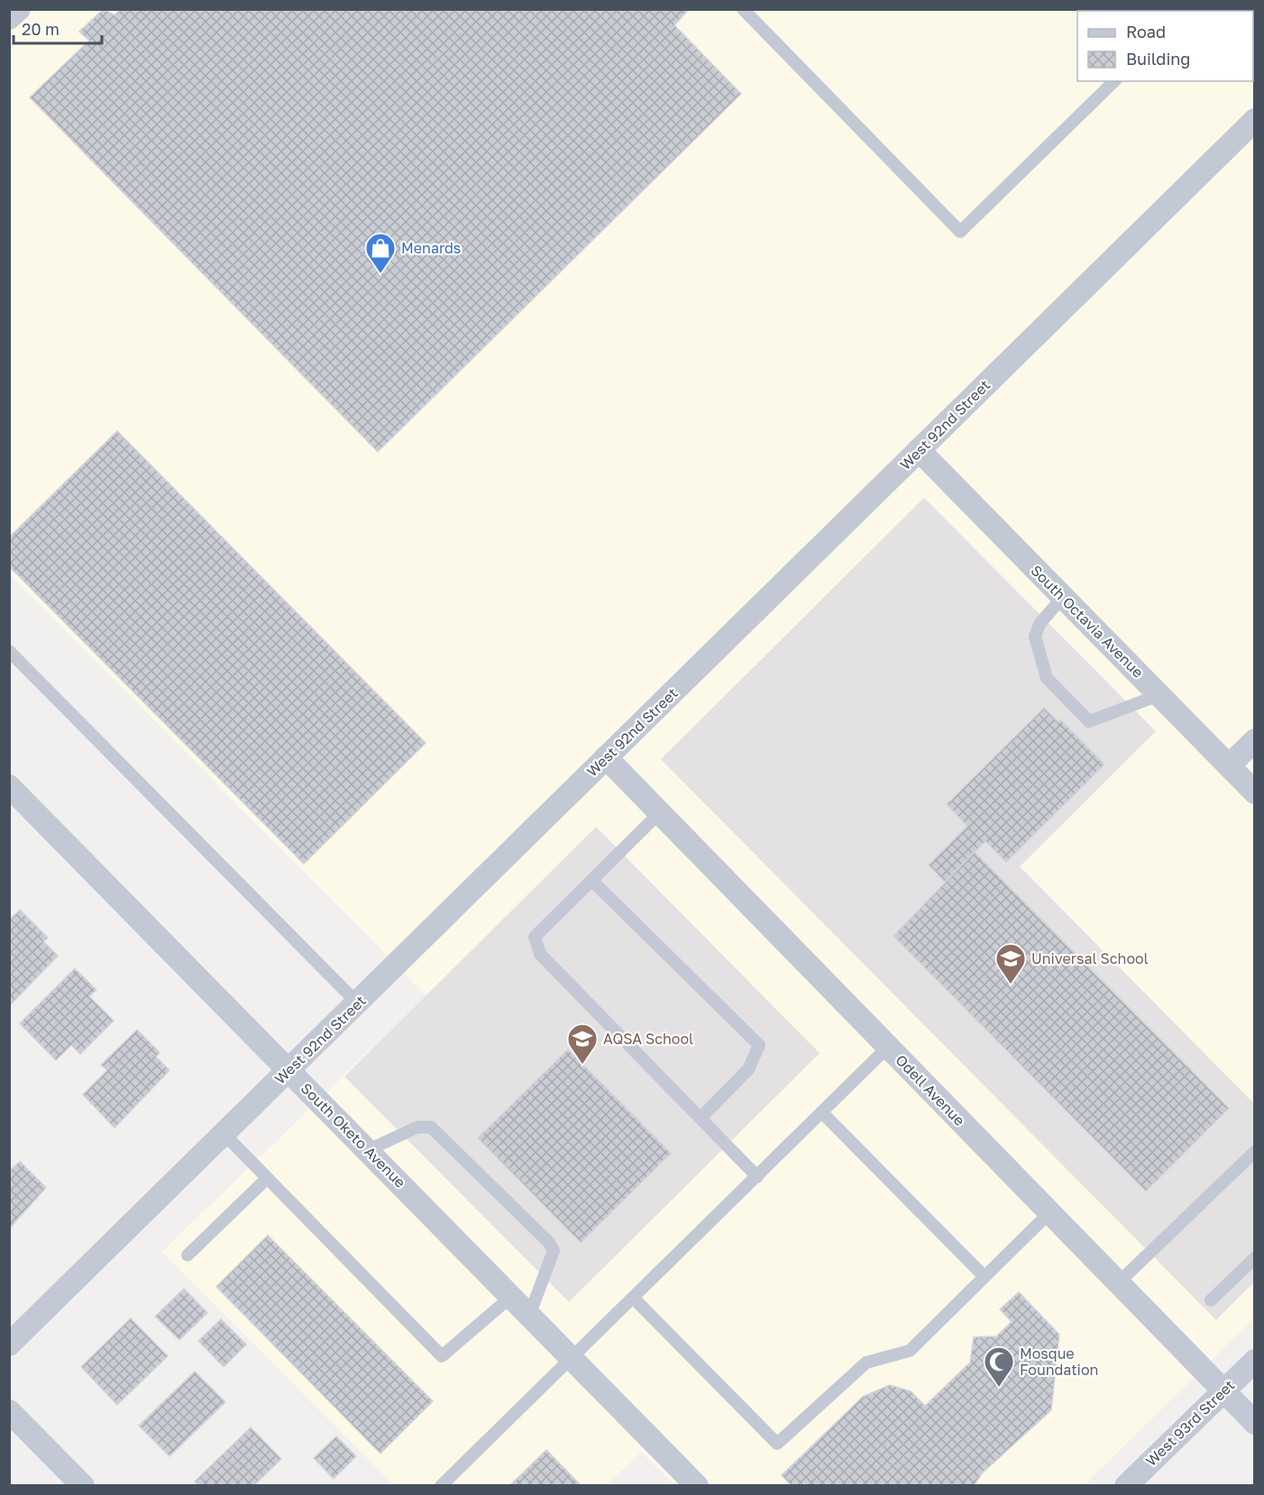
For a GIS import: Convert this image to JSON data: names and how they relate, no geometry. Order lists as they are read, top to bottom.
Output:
{
  "streets": {
    "street": [
      "West 92nd Street",
      "South Octavia Avenue",
      "Odell Avenue",
      "South Oketo Avenue",
      "West 93rd Street"
    ]
  },
  "crossings": [
    ["West 92nd Street", "South Octavia Avenue"],
    ["West 92nd Street", "Odell Avenue"],
    ["West 92nd Street", "South Oketo Avenue"],
    ["Odell Avenue", "West 93rd Street"]
  ],
  "places": {
    "shop": ["Menards"],
    "school or university": ["Universal School", "AQSA School"],
    "mosque": ["Mosque Foundation"]
  },
  "legend": ["Road", "Building"],
  "scale_bar": "20 m"
}
